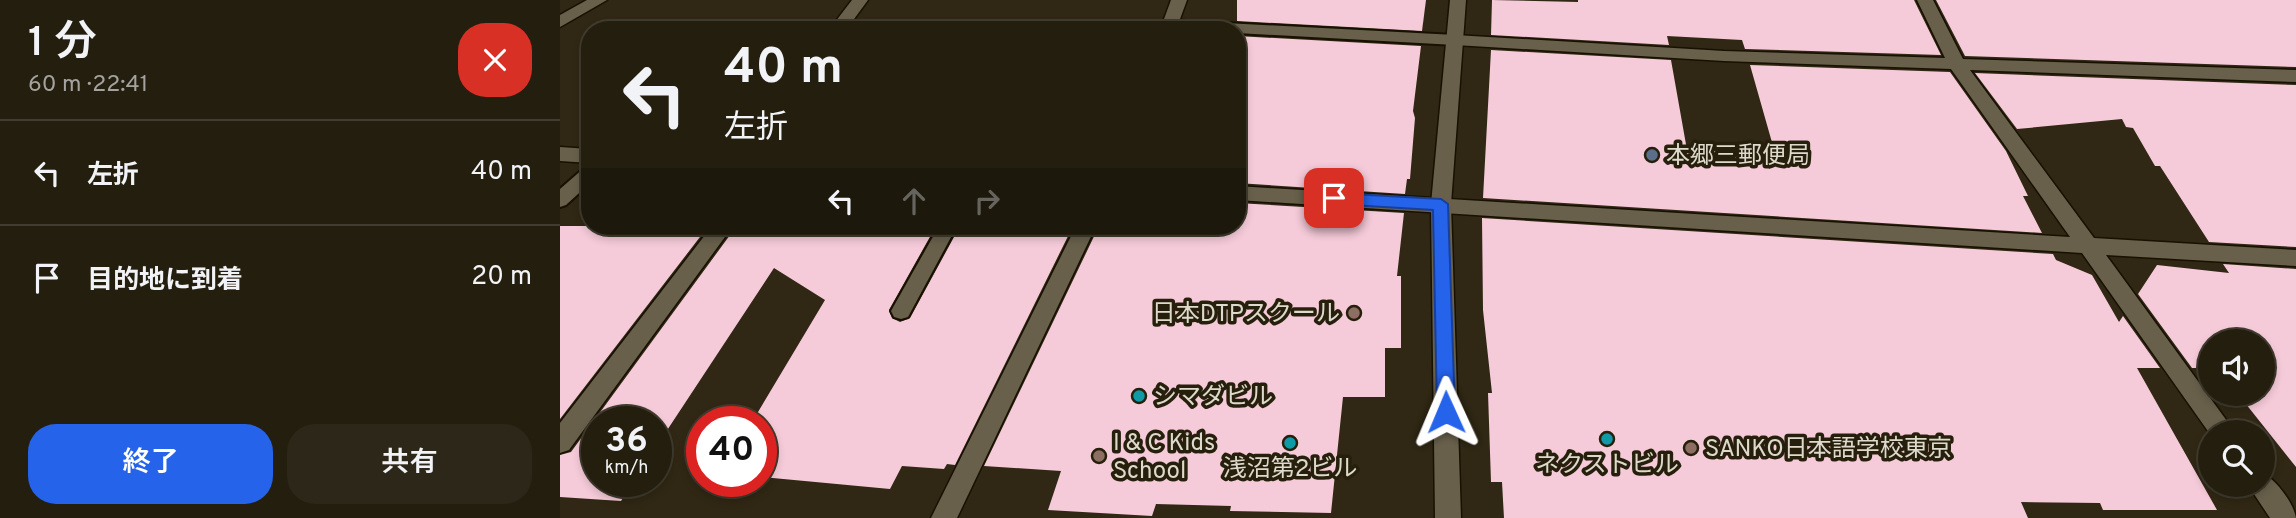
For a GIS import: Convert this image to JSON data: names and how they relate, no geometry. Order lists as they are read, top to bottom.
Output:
{
  "places": [
    "本郷三郵便局",
    "日本DTPスクール",
    "シマダビル",
    "ネクストビル",
    "浅沼第2ビル",
    "SANKO日本語学校東京",
    "I & C Kids School"
  ],
  "page": {
    "heading": ["1 分", "60 m · 22:41"],
    "turn": ["40 m", "左折"],
    "list": [
      {
        "name": "左折",
        "value": "40 m"
      },
      {
        "name": "目的地に到着",
        "value": "20 m"
      }
    ],
    "speed": "36 km/h",
    "limit": "40",
    "buttons": ["終了", "共有"]
  }
}
